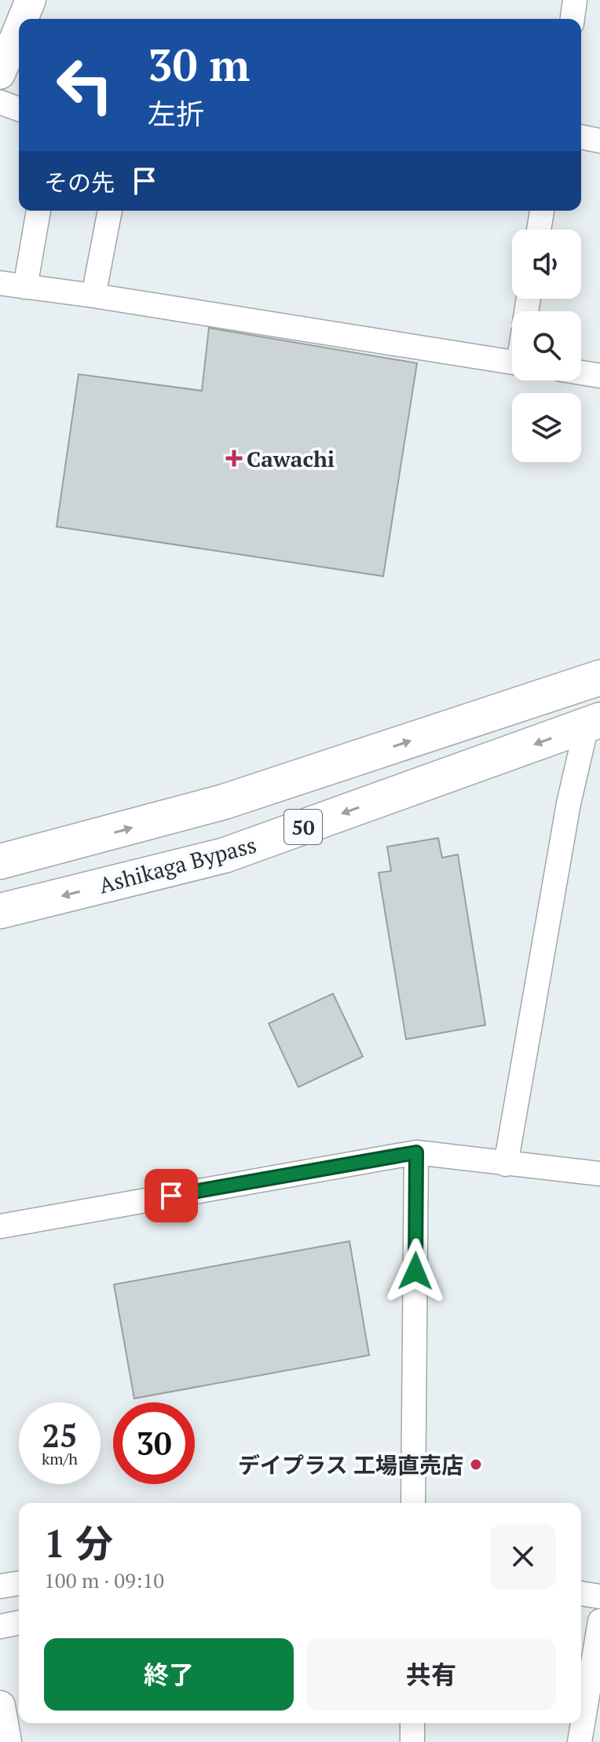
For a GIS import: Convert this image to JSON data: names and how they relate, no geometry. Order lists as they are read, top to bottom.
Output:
{
  "streets": {
    "highway": ["50", "Ashikaga Bypass"]
  },
  "places": {
    "health": ["Cawachi"],
    "other": ["デイプラス 工場直売店"]
  },
  "page": {
    "turn": ["30 m", "左折"],
    "then": "その先",
    "speed": "25 km/h",
    "limit": "30",
    "heading": ["1 分", "100 m · 09:10"],
    "buttons": ["終了", "共有"]
  }
}
